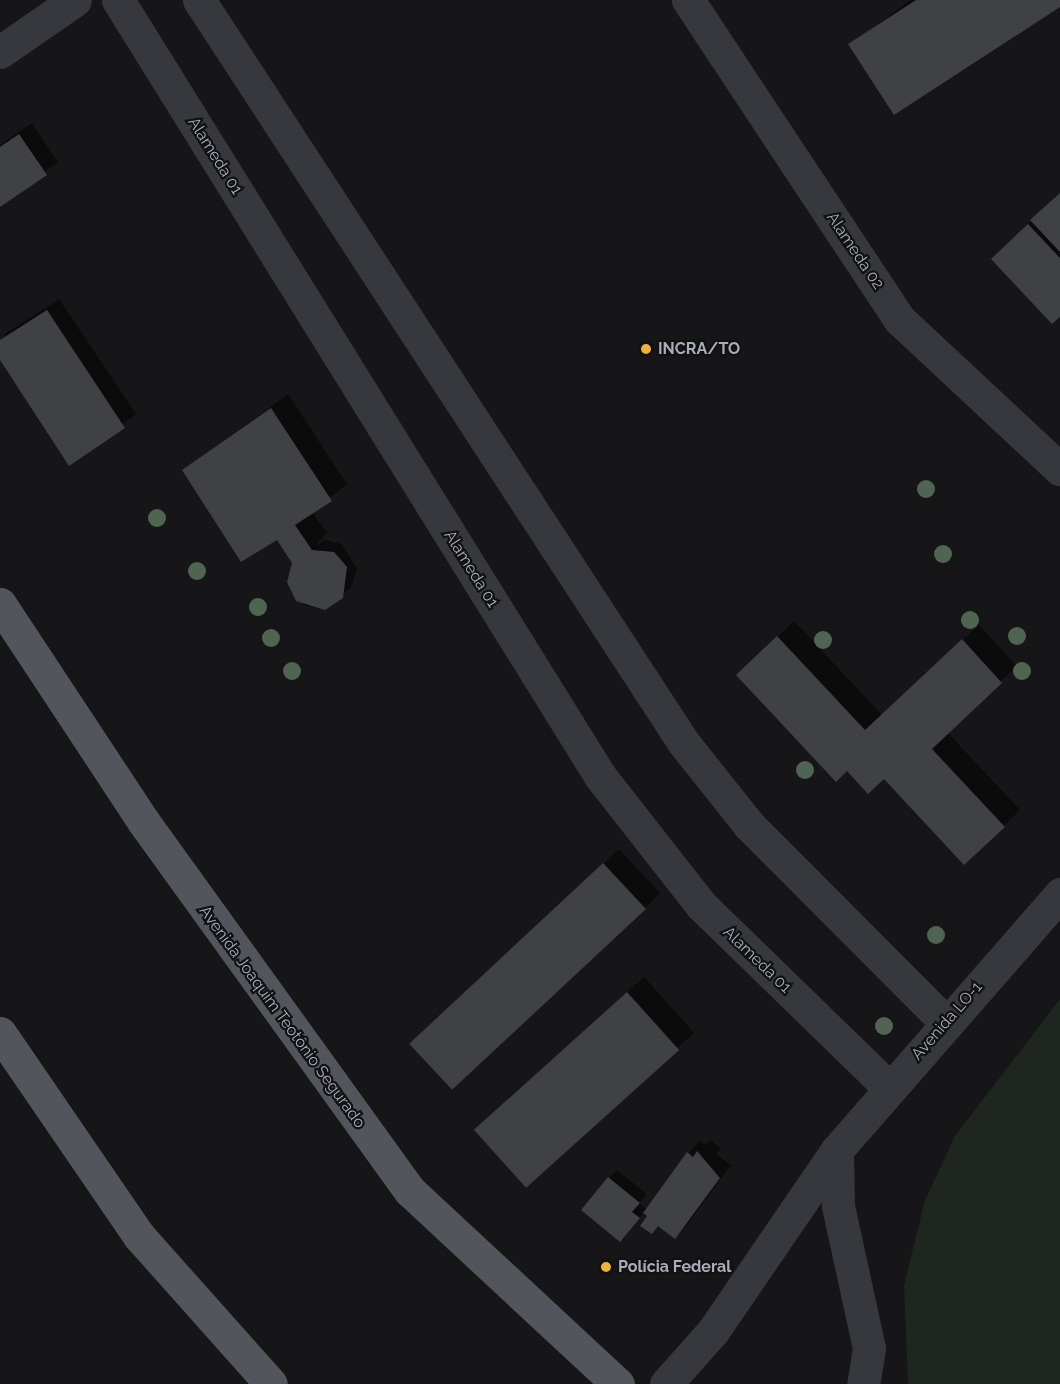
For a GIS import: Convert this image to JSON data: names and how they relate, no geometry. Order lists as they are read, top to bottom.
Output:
{
  "streets": {
    "main road": ["Avenida Joaquim Teotônio Segurado"],
    "street": ["Alameda 01", "Alameda 02", "Avenida LO-1"]
  },
  "crossings": [
    ["Alameda 01", "Avenida LO-1"]
  ],
  "places": ["INCRA/TO", "Polícia Federal"]
}
